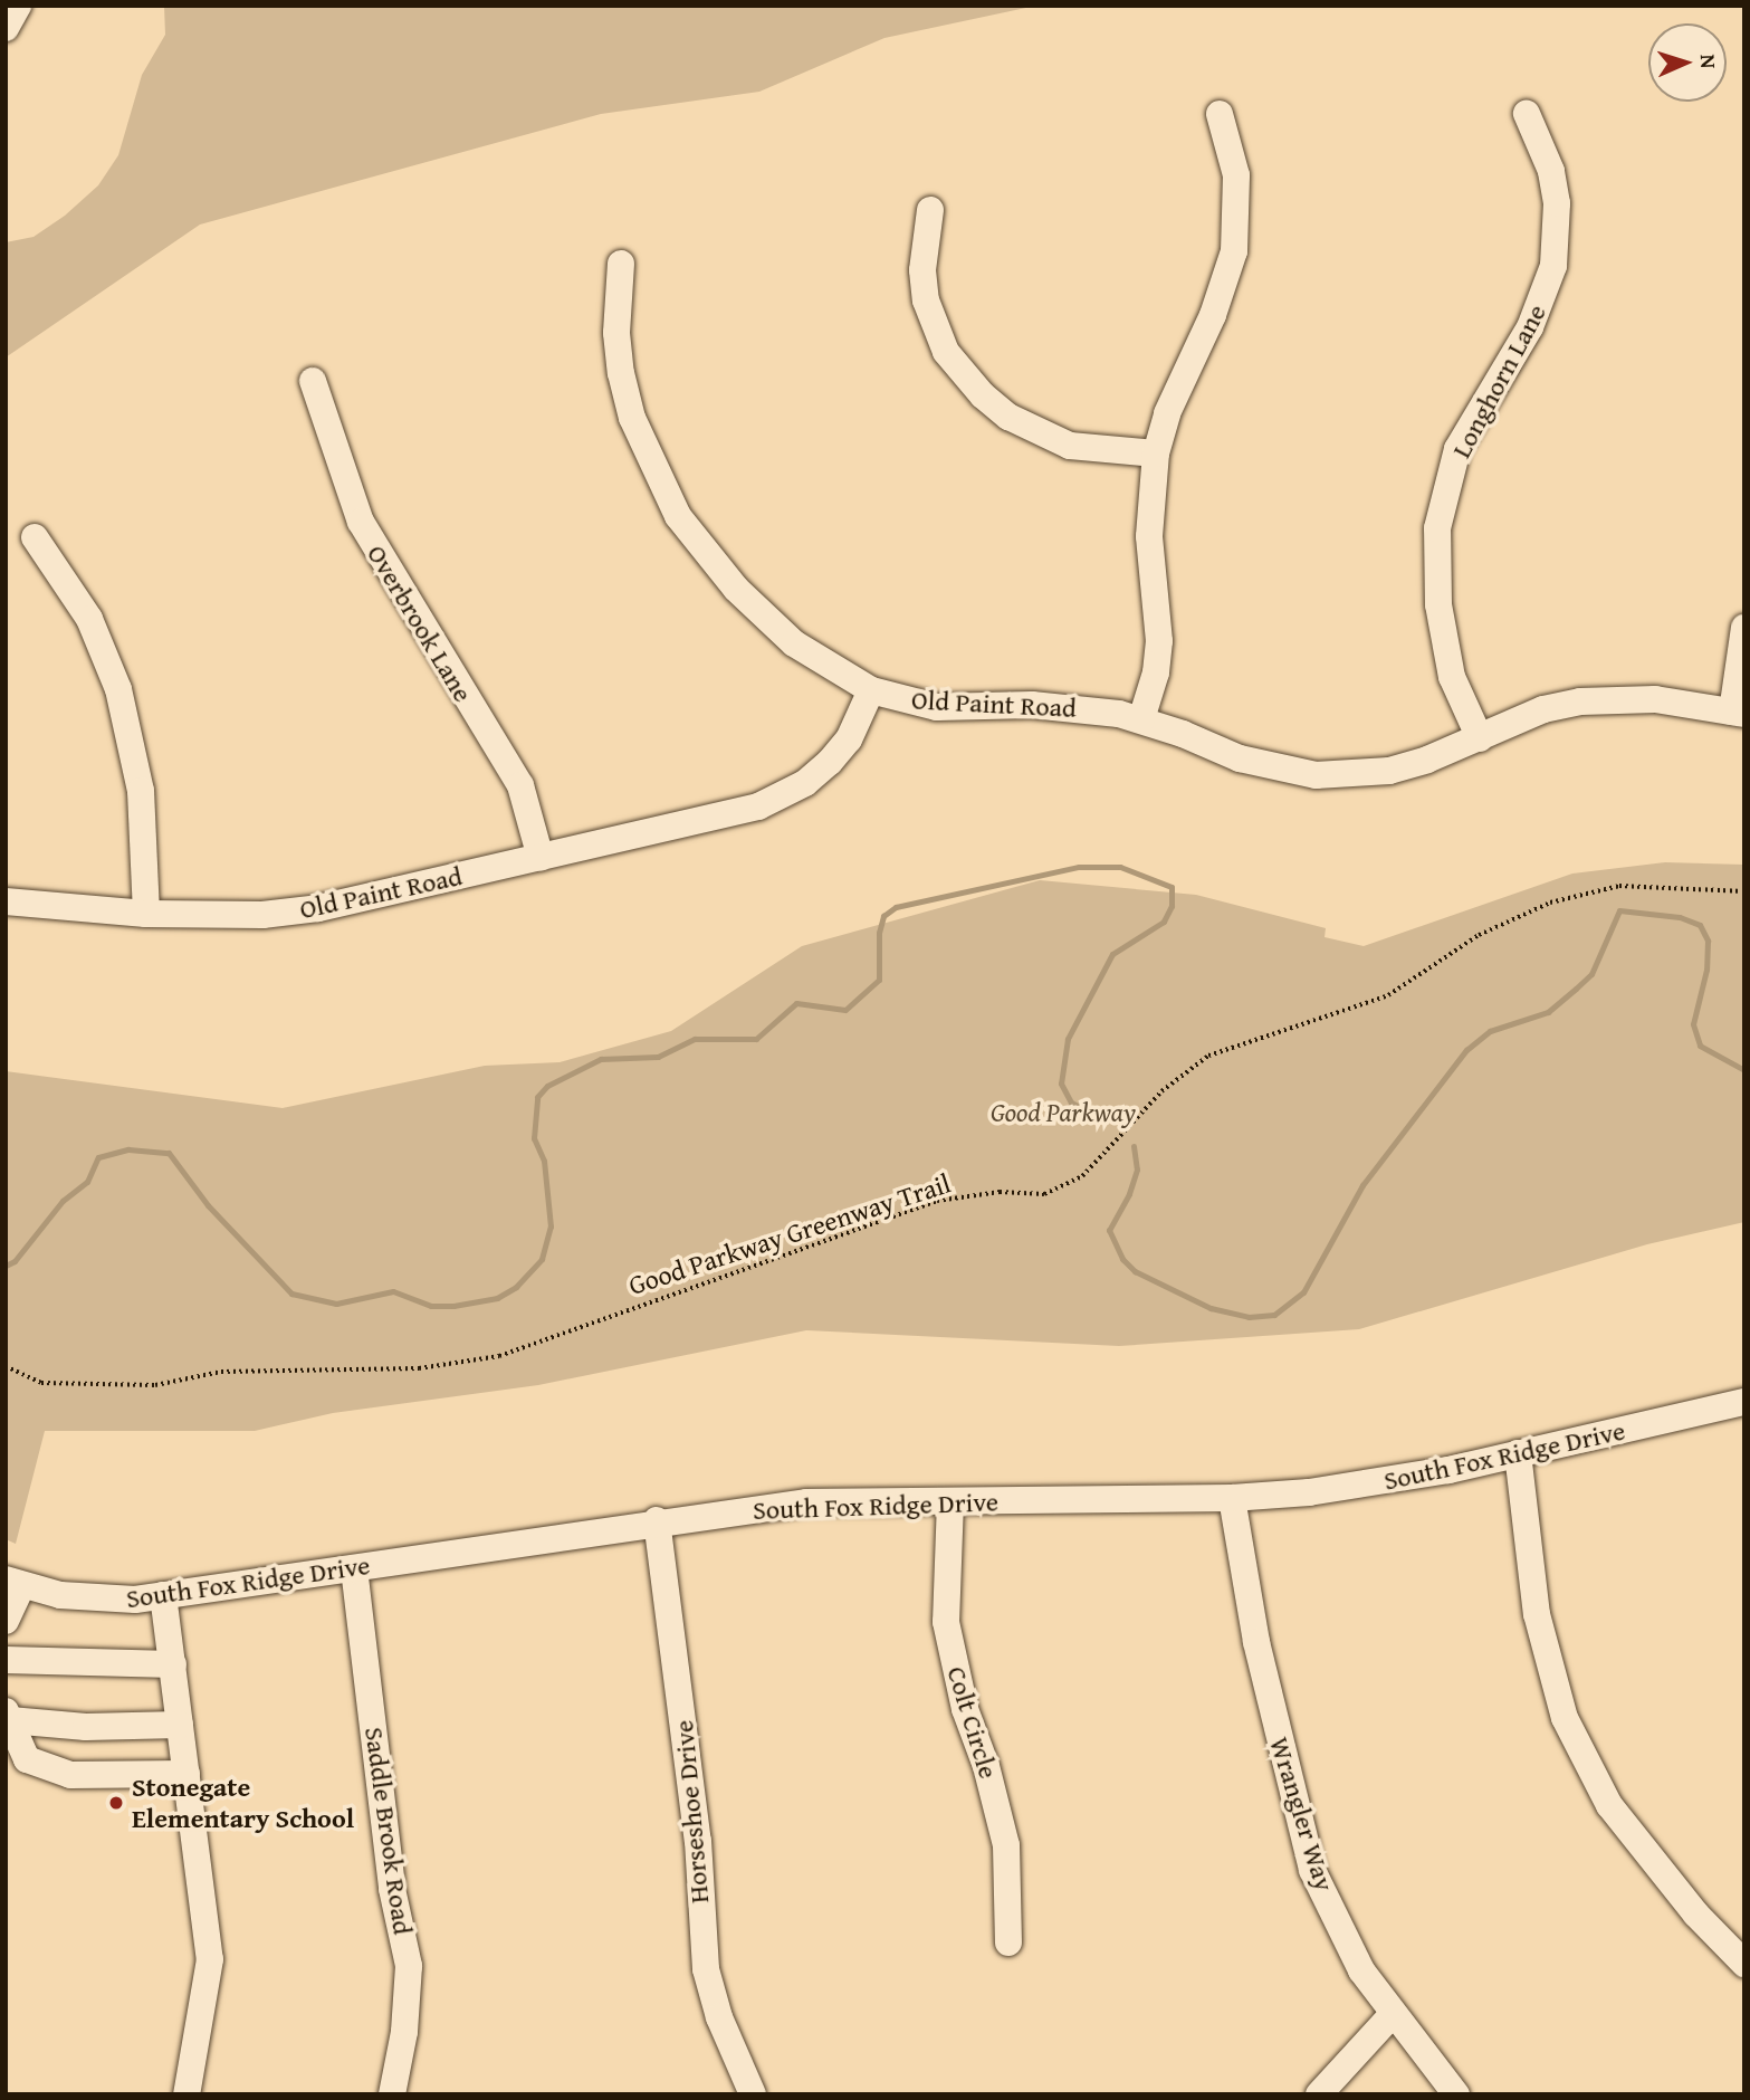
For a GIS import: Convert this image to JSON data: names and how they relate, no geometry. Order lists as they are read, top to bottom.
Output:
{
  "streets": {
    "street": [
      "Longhorn Lane",
      "Overbrook Lane",
      "Old Paint Road",
      "South Fox Ridge Drive",
      "Colt Circle",
      "Horseshoe Drive",
      "Wrangler Way",
      "Saddle Brook Road"
    ],
    "path": ["Good Parkway Greenway Trail"]
  },
  "crossings": [
    ["Longhorn Lane", "Old Paint Road"],
    ["Overbrook Lane", "Old Paint Road"],
    ["South Fox Ridge Drive", "Colt Circle"],
    ["South Fox Ridge Drive", "Horseshoe Drive"],
    ["South Fox Ridge Drive", "Wrangler Way"],
    ["South Fox Ridge Drive", "Saddle Brook Road"]
  ],
  "parks": ["Good Parkway"],
  "places": ["Stonegate Elementary School"],
  "north": "right"
}
